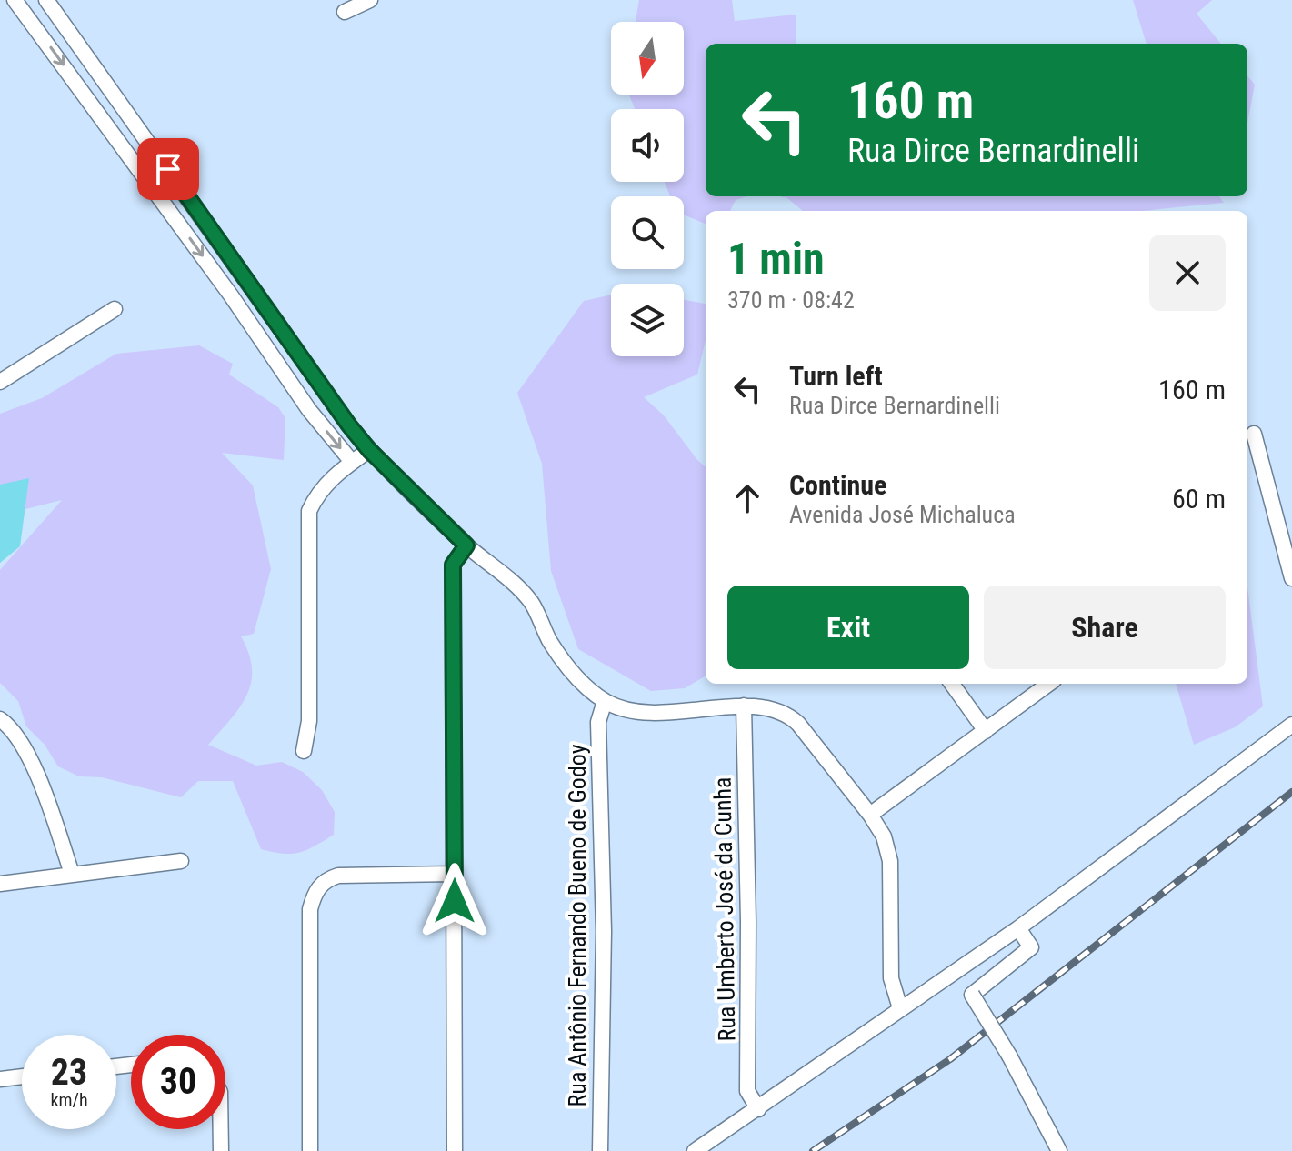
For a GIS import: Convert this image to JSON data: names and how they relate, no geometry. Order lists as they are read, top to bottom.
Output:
{
  "streets": {
    "street": ["Rua Umberto José da Cunha", "Rua Antônio Fernando Bueno de Godoy"]
  },
  "north": "bottom",
  "page": {
    "turn": ["160 m", "Rua Dirce Bernardinelli"],
    "heading": ["1 min", "370 m · 08:42"],
    "list": [
      {
        "name": "Turn left",
        "note": "Rua Dirce Bernardinelli",
        "value": "160 m"
      },
      {
        "name": "Continue",
        "note": "Avenida José Michaluca",
        "value": "60 m"
      }
    ],
    "buttons": ["Exit", "Share"],
    "speed": "23 km/h",
    "limit": "30"
  }
}
